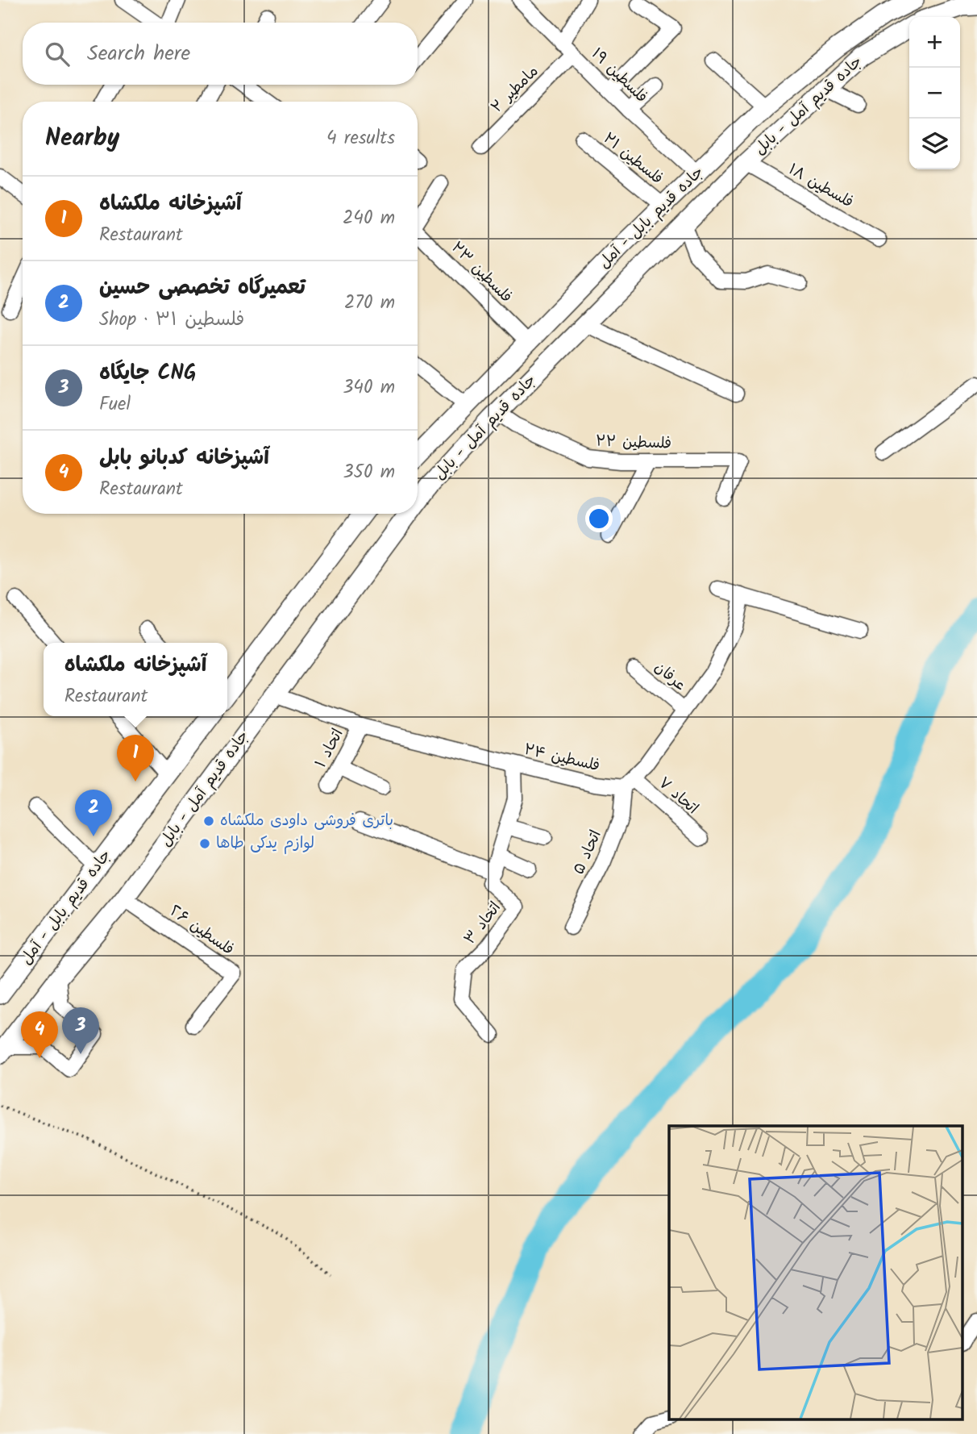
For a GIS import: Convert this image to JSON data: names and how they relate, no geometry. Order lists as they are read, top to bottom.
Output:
{
  "streets": {
    "main road": ["جاده قدیم آمل - بابل", "جاده قدیم بابل - آمل"],
    "street": [
      "فلسطین ۱۹",
      "مامطیر ۲",
      "فلسطین ۲۱",
      "فلسطین ۱۸",
      "فلسطین ۲۳",
      "فلسطین ۲۲",
      "عرفان",
      "اتحاد ۱",
      "فلسطین ۲۴",
      "اتحاد ۷",
      "اتحاد ۵",
      "اتحاد ۳",
      "فلسطين ٢۶"
    ]
  },
  "crossings": [
    ["فلسطین ۱۹", "مامطیر ۲"],
    ["فلسطین ۱۹", "جاده قدیم بابل - آمل"],
    ["جاده قدیم آمل - بابل", "فلسطین ۱۸"],
    ["جاده قدیم آمل - بابل", "فلسطین ۲۲"],
    ["جاده قدیم آمل - بابل", "فلسطین ۲۴"],
    ["جاده قدیم آمل - بابل", "فلسطين ٢۶"],
    ["فلسطین ۲۱", "جاده قدیم بابل - آمل"],
    ["جاده قدیم بابل - آمل", "فلسطین ۲۳"],
    ["اتحاد ۱", "فلسطین ۲۴"],
    ["فلسطین ۲۴", "اتحاد ۷"],
    ["فلسطین ۲۴", "اتحاد ۵"],
    ["اتحاد ۷", "اتحاد ۵"]
  ],
  "places": ["باتری فروشی داودی ملکشاه", "لوازم یدکی طاها"],
  "page": {
    "map_buttons": ["+", "−"],
    "search": "Search here",
    "heading": ["Nearby", "4 results"],
    "list": [
      {
        "mark": "1",
        "name": "آشپزخانه ملکشاه",
        "note": "Restaurant",
        "value": "240 m"
      },
      {
        "mark": "2",
        "name": "تعمیرگاه تخصصی حسین",
        "note": "Shop · فلسطین ۳۱",
        "value": "270 m"
      },
      {
        "mark": "3",
        "name": "جایگاه CNG",
        "note": "Fuel",
        "value": "340 m"
      },
      {
        "mark": "4",
        "name": "آشپزخانه کدبانو بابل",
        "note": "Restaurant",
        "value": "350 m"
      }
    ],
    "popup": ["آشپزخانه ملکشاه", "Restaurant"],
    "pins": [
      "1",
      "2",
      "3",
      "4"
    ]
  }
}
